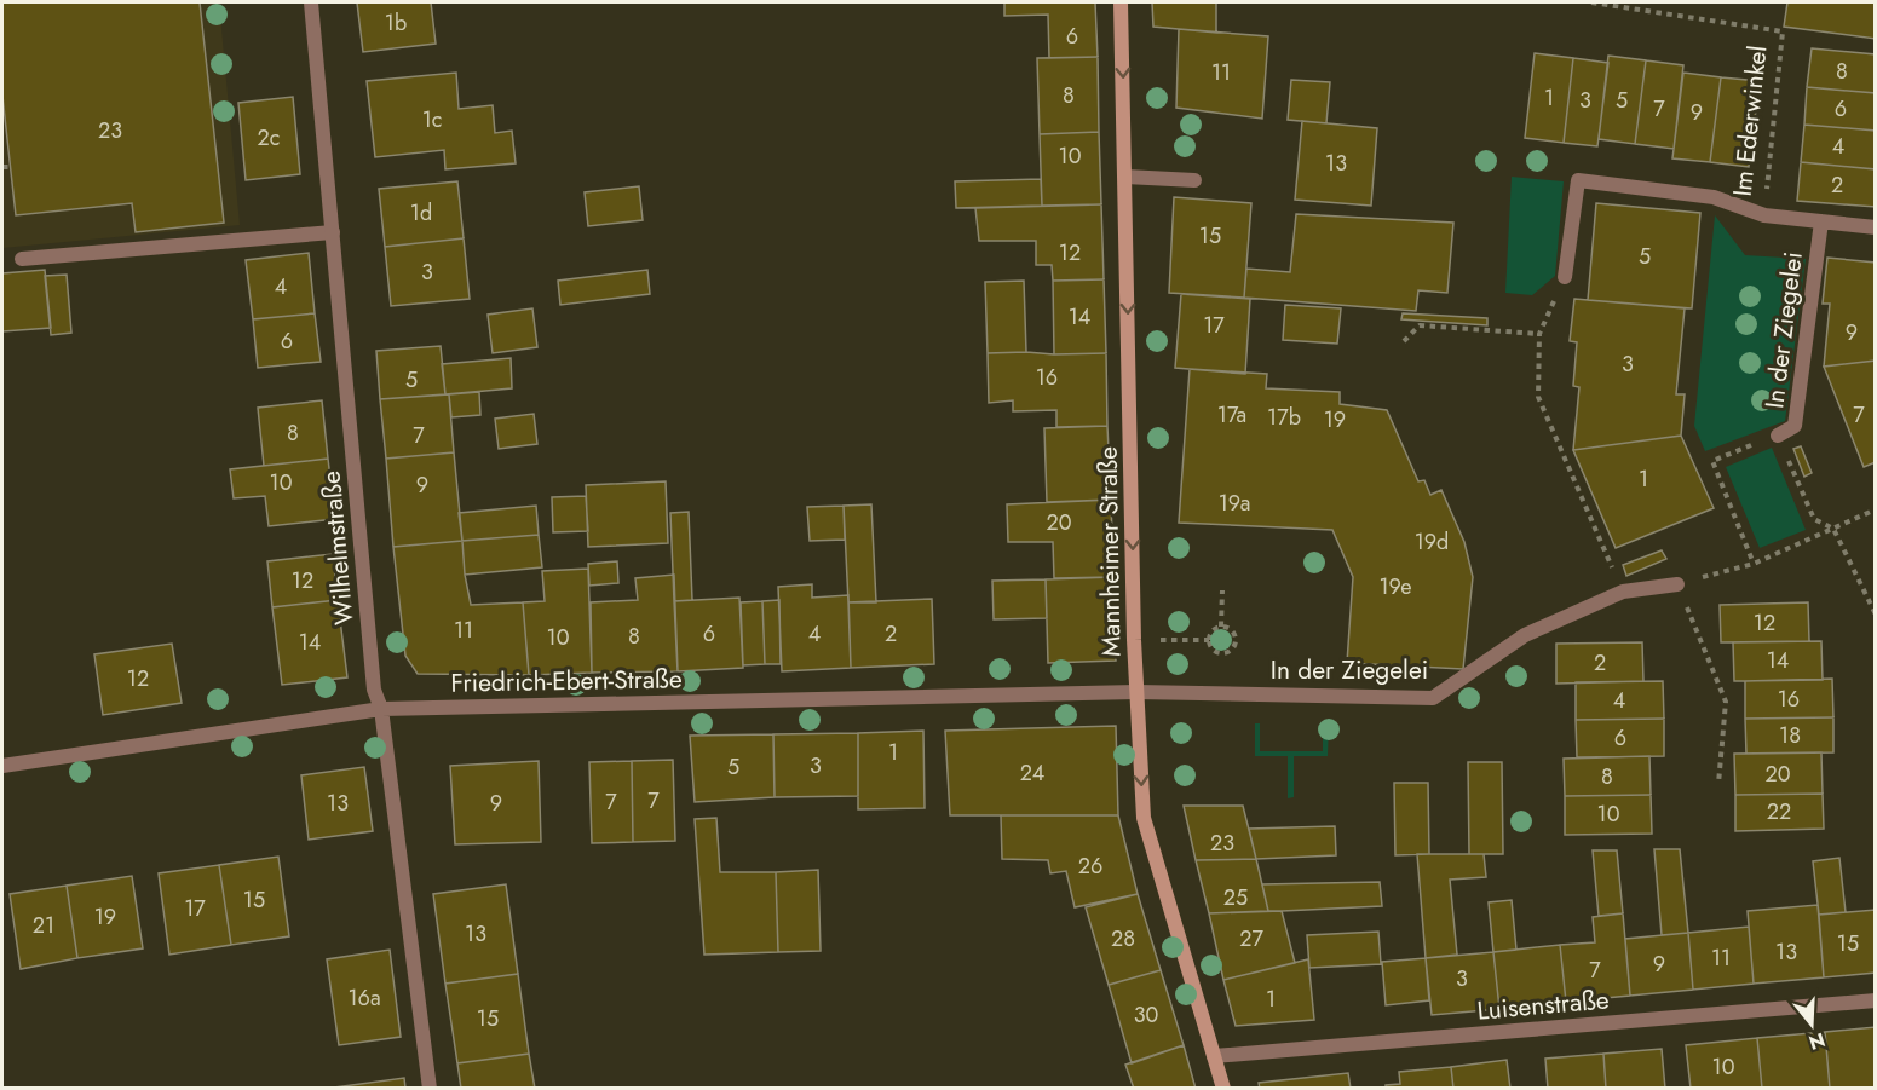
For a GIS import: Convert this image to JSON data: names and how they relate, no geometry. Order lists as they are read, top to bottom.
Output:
{
  "streets": {
    "main road": ["Mannheimer Straße"],
    "street": [
      "Im Ederwinkel",
      "In der Ziegelei",
      "Wilhelmstraße",
      "Friedrich-Ebert-Straße",
      "Luisenstraße"
    ]
  },
  "crossings": [
    ["Im Ederwinkel", "In der Ziegelei"],
    ["In der Ziegelei", "Mannheimer Straße"],
    ["In der Ziegelei", "Friedrich-Ebert-Straße"],
    ["Wilhelmstraße", "Friedrich-Ebert-Straße"],
    ["Mannheimer Straße", "Friedrich-Ebert-Straße"],
    ["Mannheimer Straße", "Luisenstraße"]
  ],
  "one_way": ["Mannheimer Straße"],
  "house_numbers": [
    "1b",
    "6",
    "8",
    "11",
    "8",
    "1",
    "3",
    "5",
    "7",
    "6",
    "9",
    "1c",
    "23",
    "2c",
    "4",
    "10",
    "13",
    "2",
    "1d",
    "15",
    "12",
    "5",
    "3",
    "4",
    "14",
    "17",
    "9",
    "6",
    "3",
    "16",
    "5",
    "17a",
    "7",
    "17b",
    "19",
    "8",
    "7",
    "1",
    "10",
    "9",
    "19a",
    "20",
    "19d",
    "12",
    "19e",
    "12",
    "11",
    "6",
    "4",
    "2",
    "8",
    "10",
    "14",
    "14",
    "2",
    "12",
    "16",
    "4",
    "18",
    "6",
    "1",
    "3",
    "5",
    "24",
    "20",
    "8",
    "7",
    "7",
    "13",
    "9",
    "22",
    "10",
    "23",
    "26",
    "25",
    "15",
    "17",
    "19",
    "21",
    "13",
    "28",
    "27",
    "15",
    "13",
    "11",
    "9",
    "7",
    "3",
    "16a",
    "1",
    "30",
    "15",
    "10"
  ],
  "north": "bottom"
}
